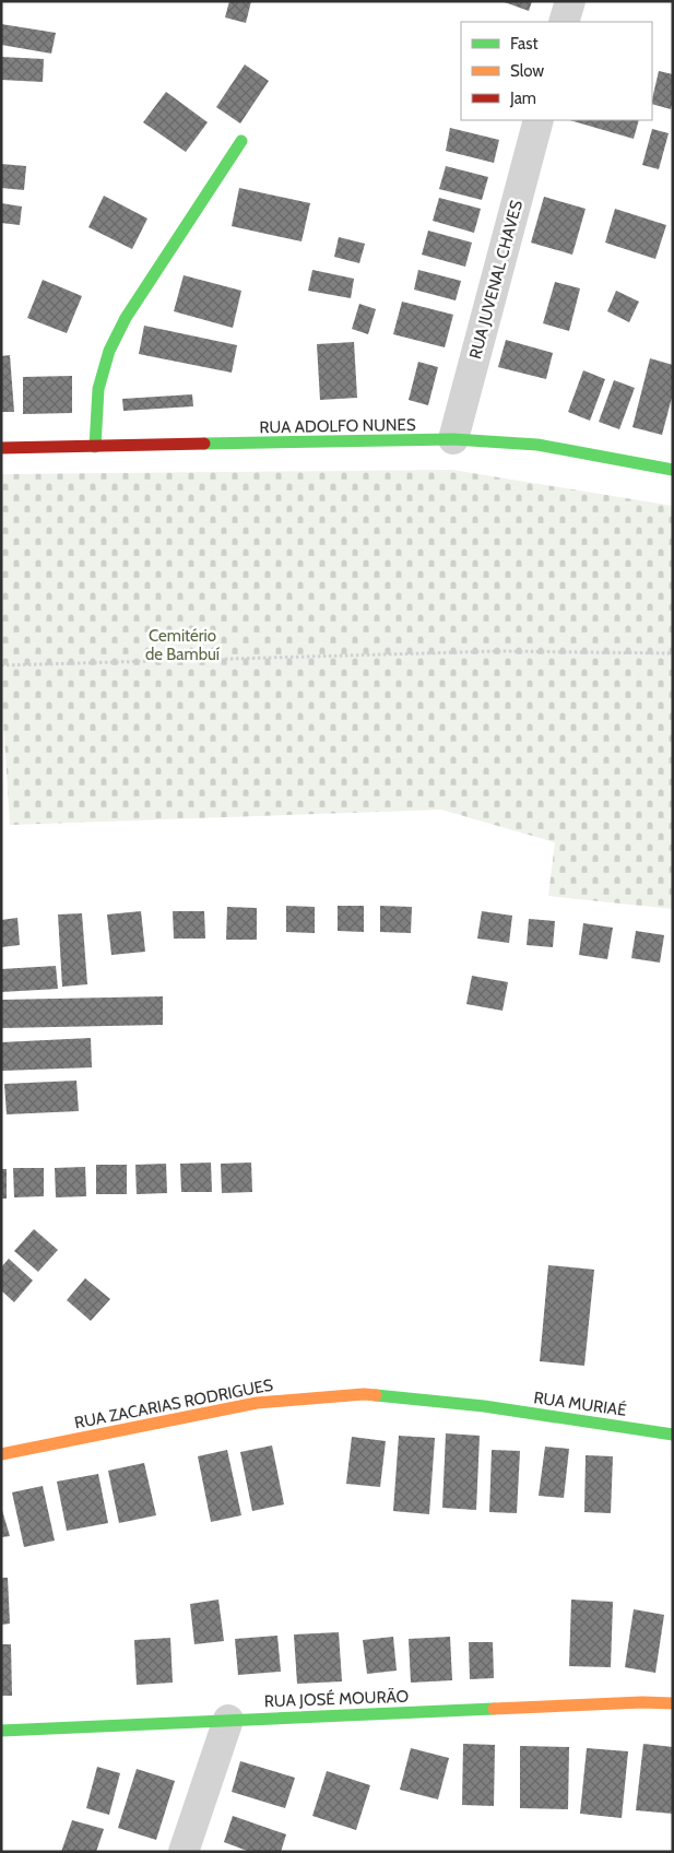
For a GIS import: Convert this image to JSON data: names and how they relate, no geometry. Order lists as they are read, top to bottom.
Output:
{
  "streets": {
    "street": [
      "RUA JUVENAL CHAVES",
      "RUA ADOLFO NUNES",
      "RUA ZACARIAS RODRIGUES",
      "RUA MURIAÉ",
      "RUA JOSÉ MOURÃO"
    ]
  },
  "crossings": [
    ["RUA JUVENAL CHAVES", "RUA ADOLFO NUNES"],
    ["RUA ZACARIAS RODRIGUES", "RUA MURIAÉ"]
  ],
  "parks": ["Cemitério de Bambuí"],
  "legend": ["Fast", "Slow", "Jam"]
}
